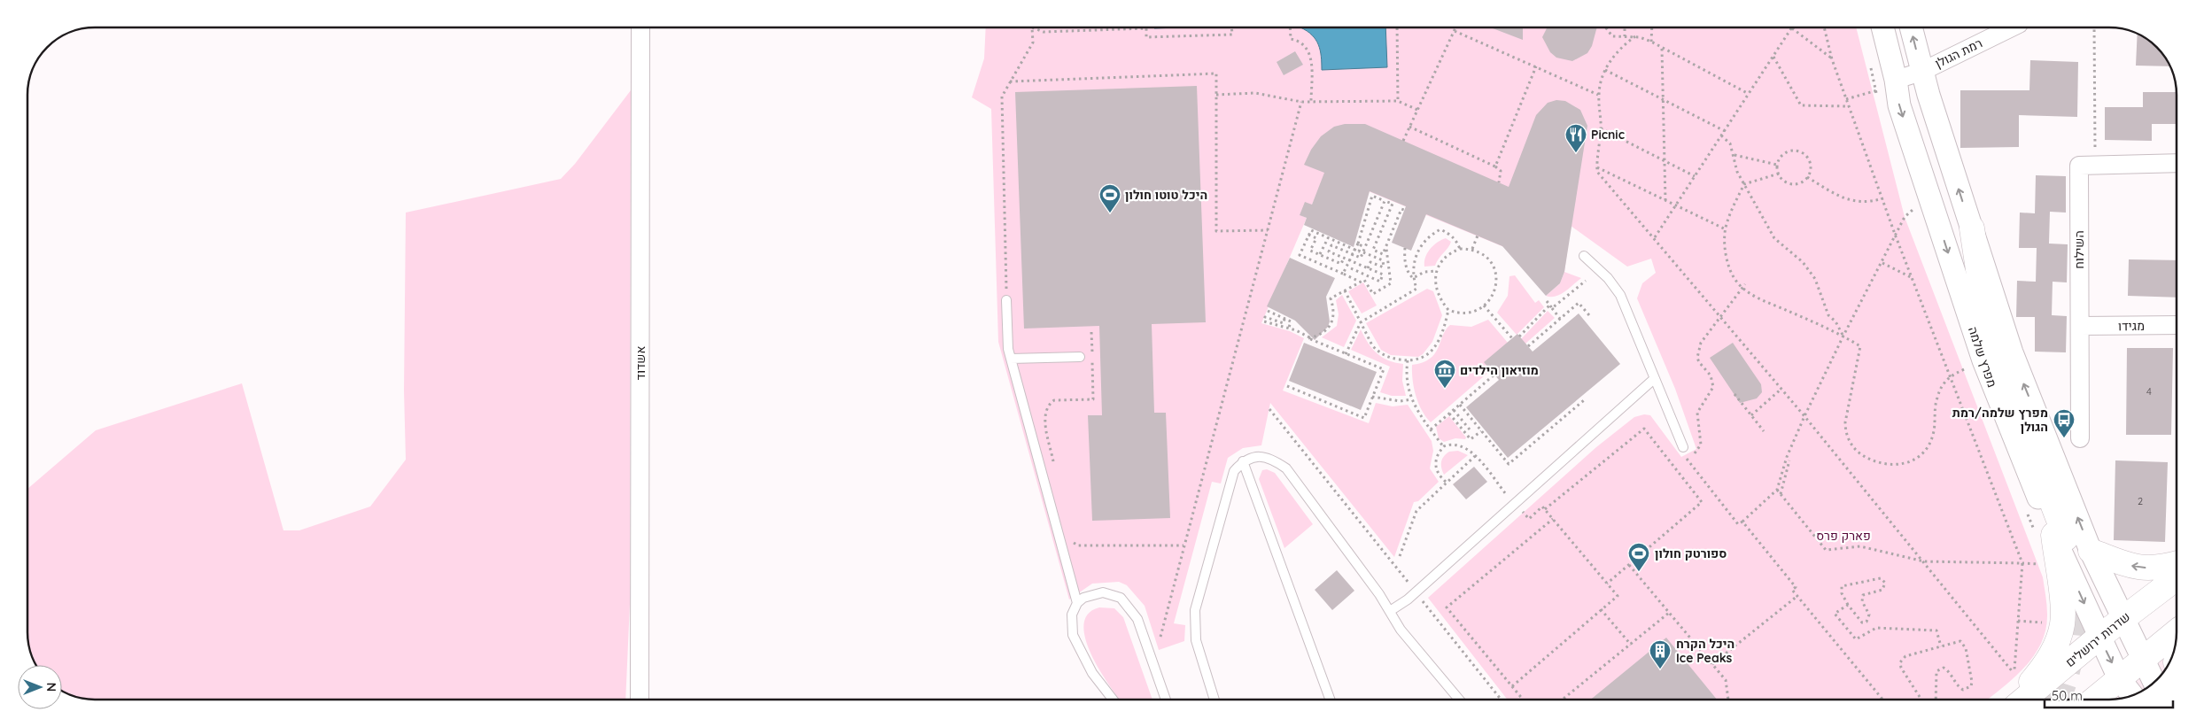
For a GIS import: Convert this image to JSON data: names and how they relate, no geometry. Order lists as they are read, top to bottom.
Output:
{
  "streets": {
    "main road": ["שדרות ירושלים"],
    "street": [
      "רמת הגולן",
      "השילוח",
      "מגידו",
      "מפרץ שלמה",
      "אשדוד"
    ]
  },
  "crossings": [
    ["רמת הגולן", "מפרץ שלמה"],
    ["השילוח", "מגידו"],
    ["מפרץ שלמה", "שדרות ירושלים"]
  ],
  "parks": ["פארק פרס"],
  "places": {
    "restaurant": ["Picnic"],
    "sports": ["היכל טוטו חולון", "ספורטק חולון"],
    "museum": ["מוזיאון הילדים"],
    "bus stop": ["מפרץ שלמה/רמת הגולן"],
    "building": ["היכל הקרח Ice Peaks"]
  },
  "house_numbers": ["4", "2"],
  "scale_bar": "50 m",
  "north": "right"
}
